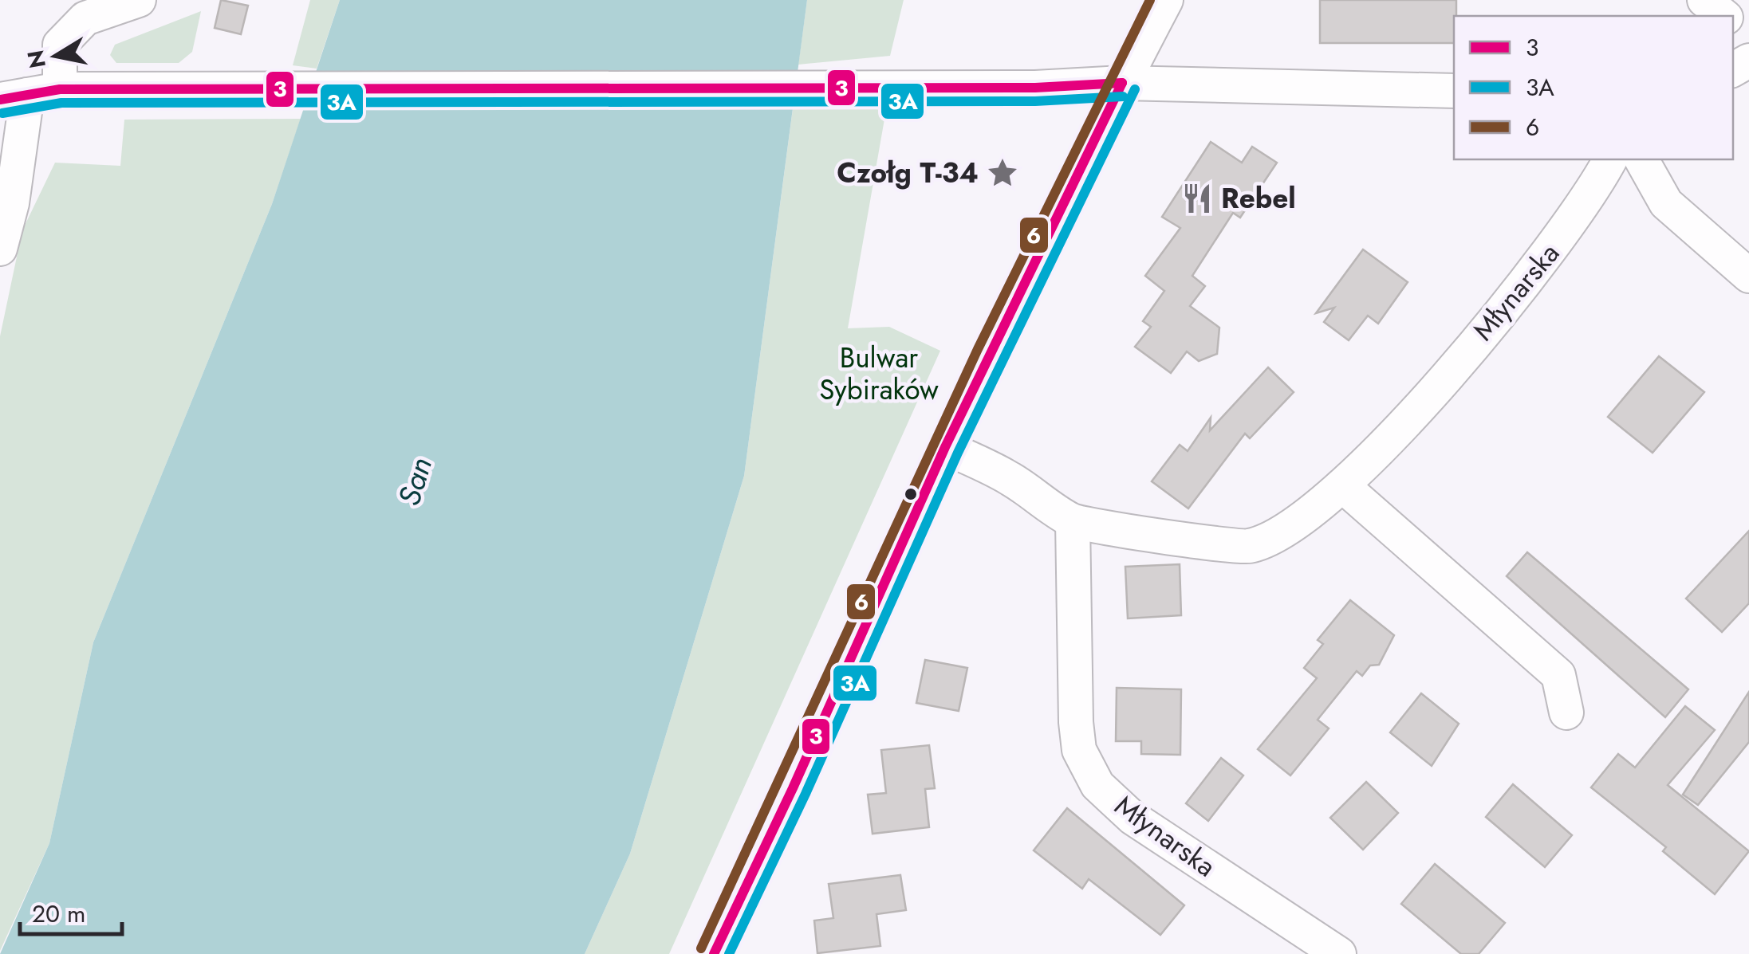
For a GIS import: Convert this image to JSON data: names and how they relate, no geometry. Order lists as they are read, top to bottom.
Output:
{
  "streets": {
    "street": ["Młynarska"]
  },
  "water": ["San"],
  "parks": ["Bulwar Sybiraków"],
  "places": {
    "place": ["Czołg T-34"],
    "restaurant": ["Rebel"]
  },
  "lines": ["transit line 6", "transit line 3", "transit line 3A"],
  "legend": ["3", "3A", "6"],
  "scale_bar": "20 m",
  "north": "left"
}
